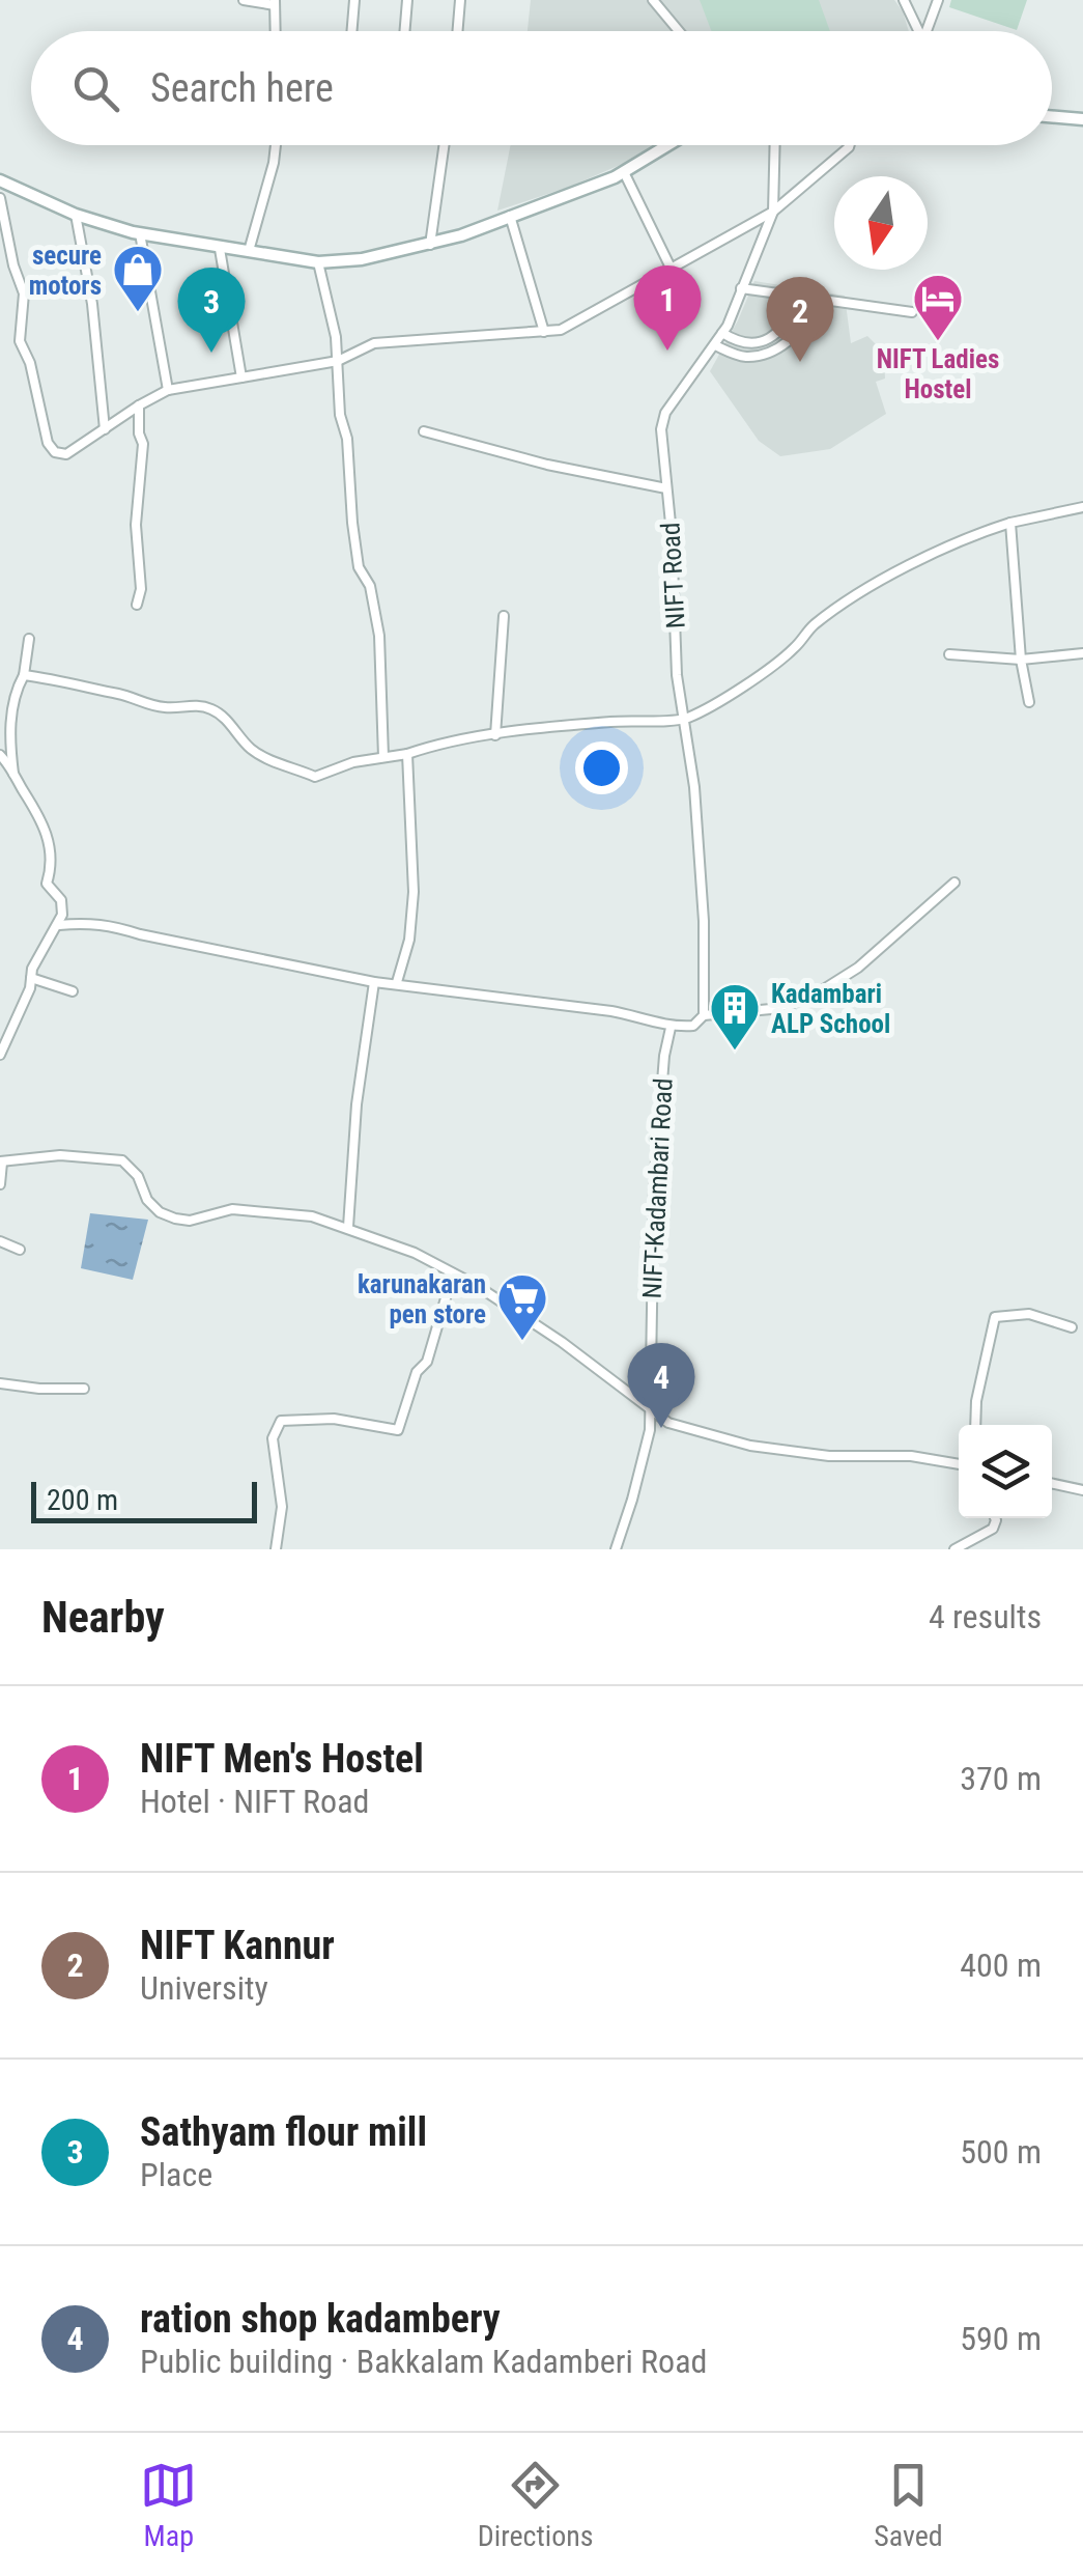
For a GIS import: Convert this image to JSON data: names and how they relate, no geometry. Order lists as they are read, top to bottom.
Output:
{
  "streets": {
    "street": ["NIFT Road", "NIFT-Kadambari Road"]
  },
  "places": {
    "shop": ["secure motors"],
    "hotel": ["NIFT Ladies Hostel"],
    "building": ["Kadambari ALP School"],
    "supermarket": ["karunakaran pen store"]
  },
  "scale_bar": "200 m",
  "north": "bottom",
  "page": {
    "search": "Search here",
    "pins": [
      "1",
      "3",
      "2",
      "4"
    ],
    "scale": "200 m",
    "heading": ["Nearby", "4 results"],
    "list": [
      {
        "mark": "1",
        "name": "NIFT Men's Hostel",
        "note": "Hotel · NIFT Road",
        "value": "370 m"
      },
      {
        "mark": "2",
        "name": "NIFT Kannur",
        "note": "University",
        "value": "400 m"
      },
      {
        "mark": "3",
        "name": "Sathyam flour mill",
        "note": "Place",
        "value": "500 m"
      },
      {
        "mark": "4",
        "name": "ration shop kadambery",
        "note": "Public building · Bakkalam Kadamberi Road",
        "value": "590 m"
      }
    ],
    "nav": ["Map", "Directions", "Saved"]
  }
}
